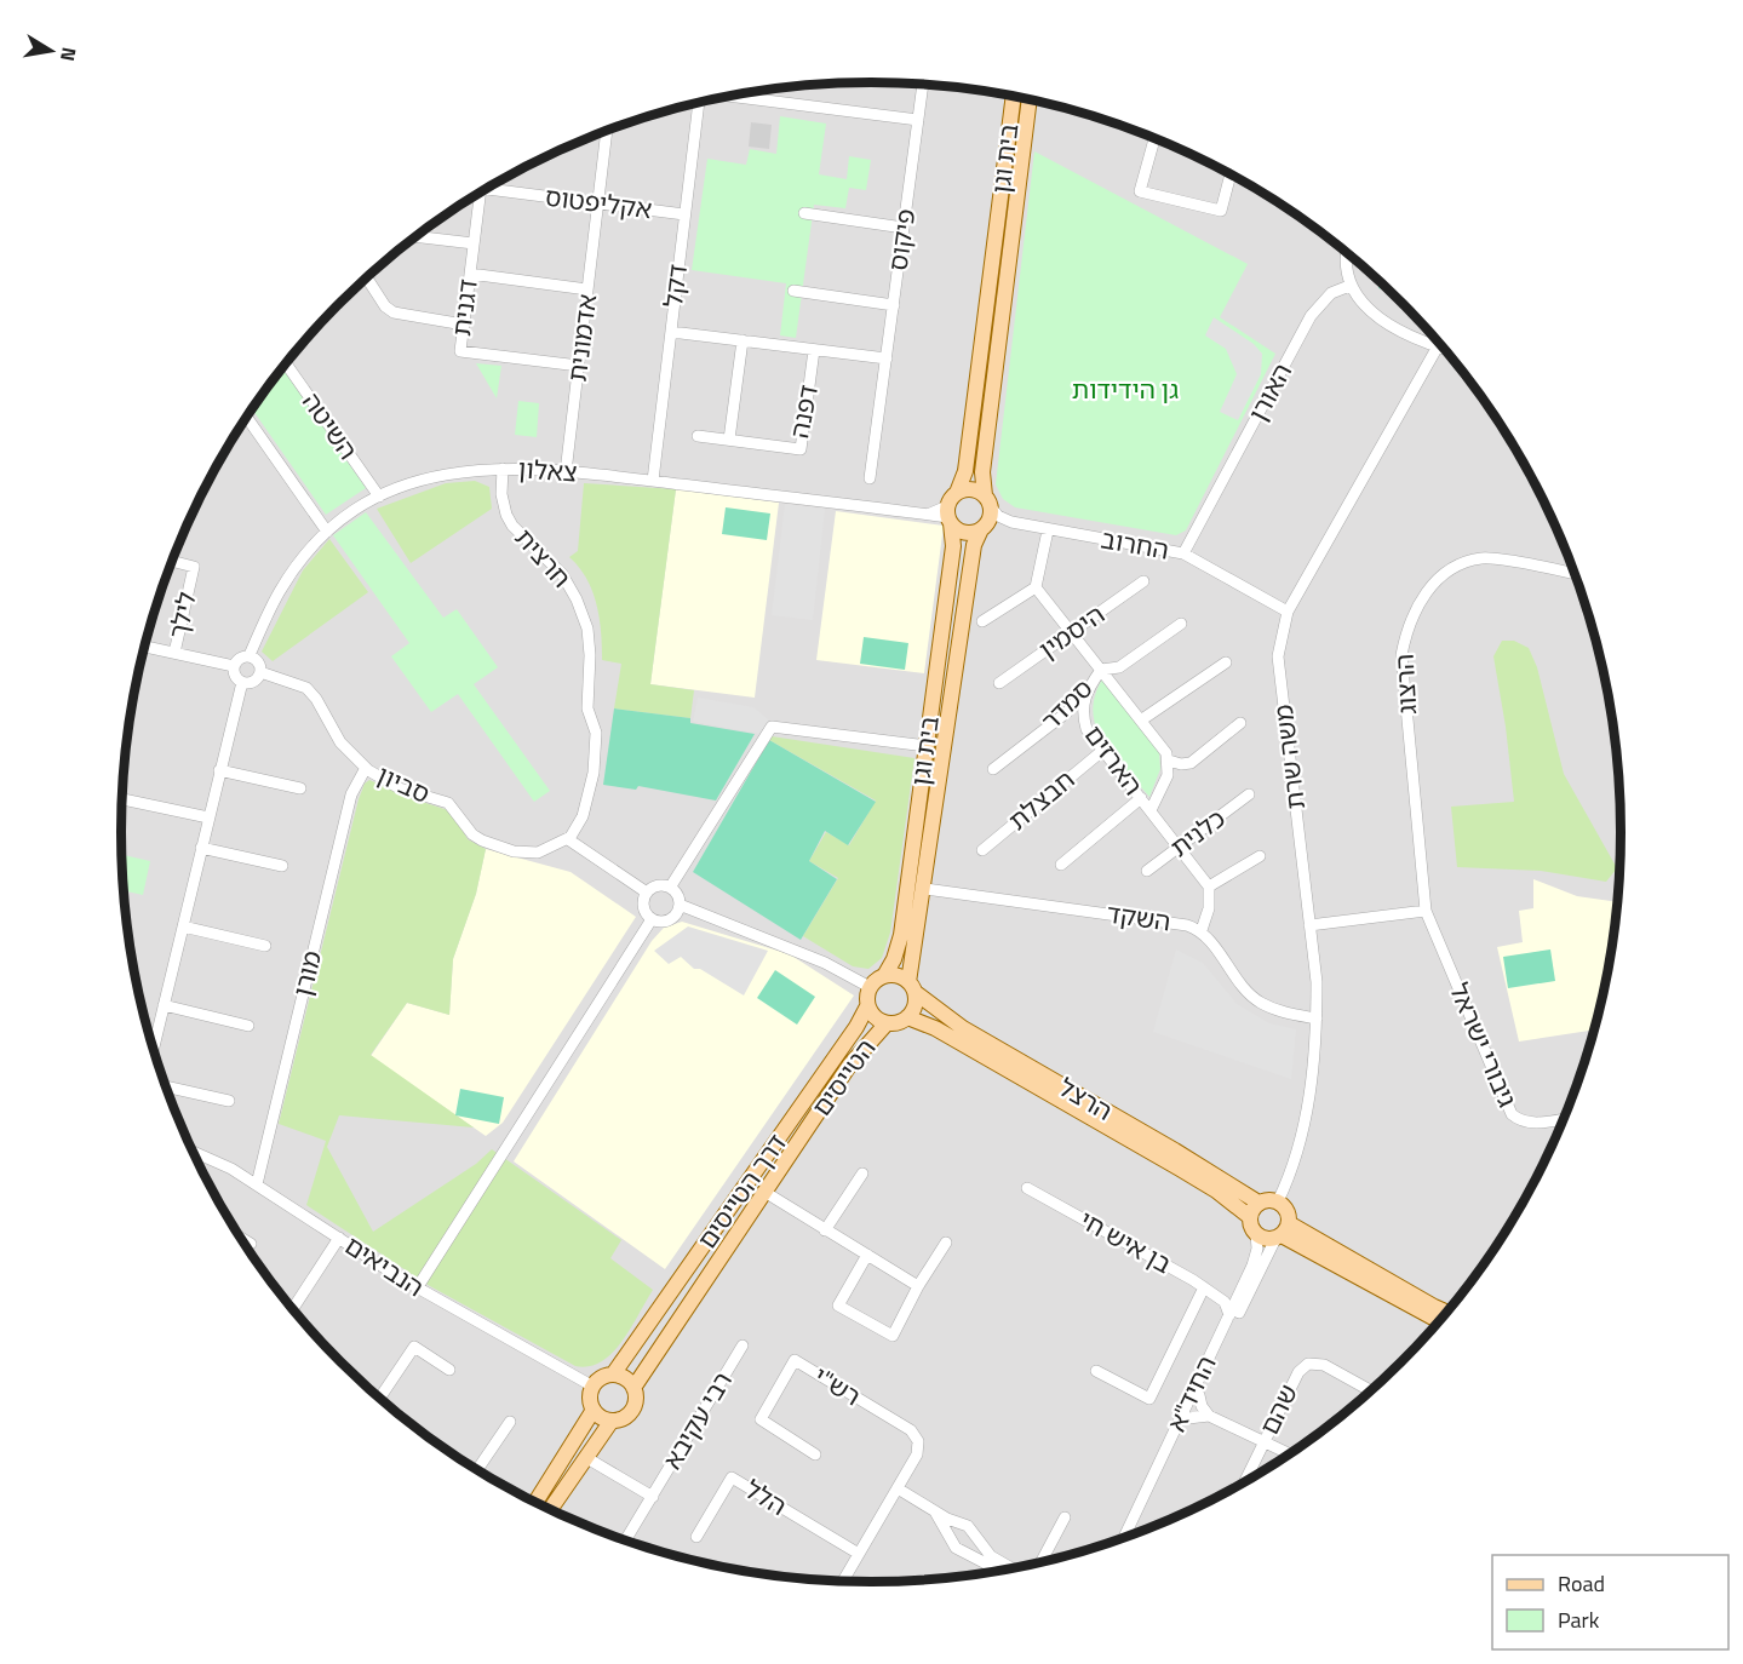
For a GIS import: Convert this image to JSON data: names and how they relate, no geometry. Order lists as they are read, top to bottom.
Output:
{
  "streets": {
    "main road": [
      "בית וגן",
      "הטייסים",
      "הרצל",
      "דרך הטייסים"
    ],
    "street": [
      "אקליפטוס",
      "פיקוס",
      "דקל",
      "דגנית",
      "אדמונית",
      "האורן",
      "דפנה",
      "השיטה",
      "צאלון",
      "החרוב",
      "חרצית",
      "לילך",
      "היסמין",
      "הרצוג",
      "סמדר",
      "משה שרת",
      "הארזים",
      "סביון",
      "חבצלת",
      "כלנית",
      "השקד",
      "מורן",
      "גיבורי ישראל",
      "בן איש חי",
      "הנביאים",
      "רש\"י",
      "החיד\"א",
      "שהם",
      "רבי עקיבא",
      "הלל"
    ]
  },
  "crossings": [
    ["בית וגן", "צאלון"],
    ["בית וגן", "החרוב"],
    ["בית וגן", "השקד"],
    ["בית וגן", "הטייסים"],
    ["בית וגן", "הרצל"],
    ["בית וגן", "דרך הטייסים"],
    ["אקליפטוס", "דקל"],
    ["אקליפטוס", "אדמונית"],
    ["דקל", "צאלון"],
    ["דגנית", "אדמונית"],
    ["אדמונית", "צאלון"],
    ["האורן", "החרוב"],
    ["השיטה", "צאלון"],
    ["צאלון", "החרוב"],
    ["צאלון", "חרצית"],
    ["צאלון", "סביון"],
    ["החרוב", "משה שרת"],
    ["חרצית", "סביון"],
    ["היסמין", "הארזים"],
    ["הרצוג", "גיבורי ישראל"],
    ["סמדר", "הארזים"],
    ["משה שרת", "השקד"],
    ["משה שרת", "הרצל"],
    ["משה שרת", "החיד\"א"],
    ["הארזים", "חבצלת"],
    ["הארזים", "כלנית"],
    ["סביון", "מורן"],
    ["מורן", "הנביאים"],
    ["הטייסים", "הרצל"],
    ["הטייסים", "דרך הטייסים"],
    ["הטייסים", "הנביאים"],
    ["הרצל", "דרך הטייסים"],
    ["הרצל", "החיד\"א"],
    ["דרך הטייסים", "הנביאים"]
  ],
  "parks": ["גן הידידות"],
  "legend": ["Road", "Park"],
  "north": "right"
}
